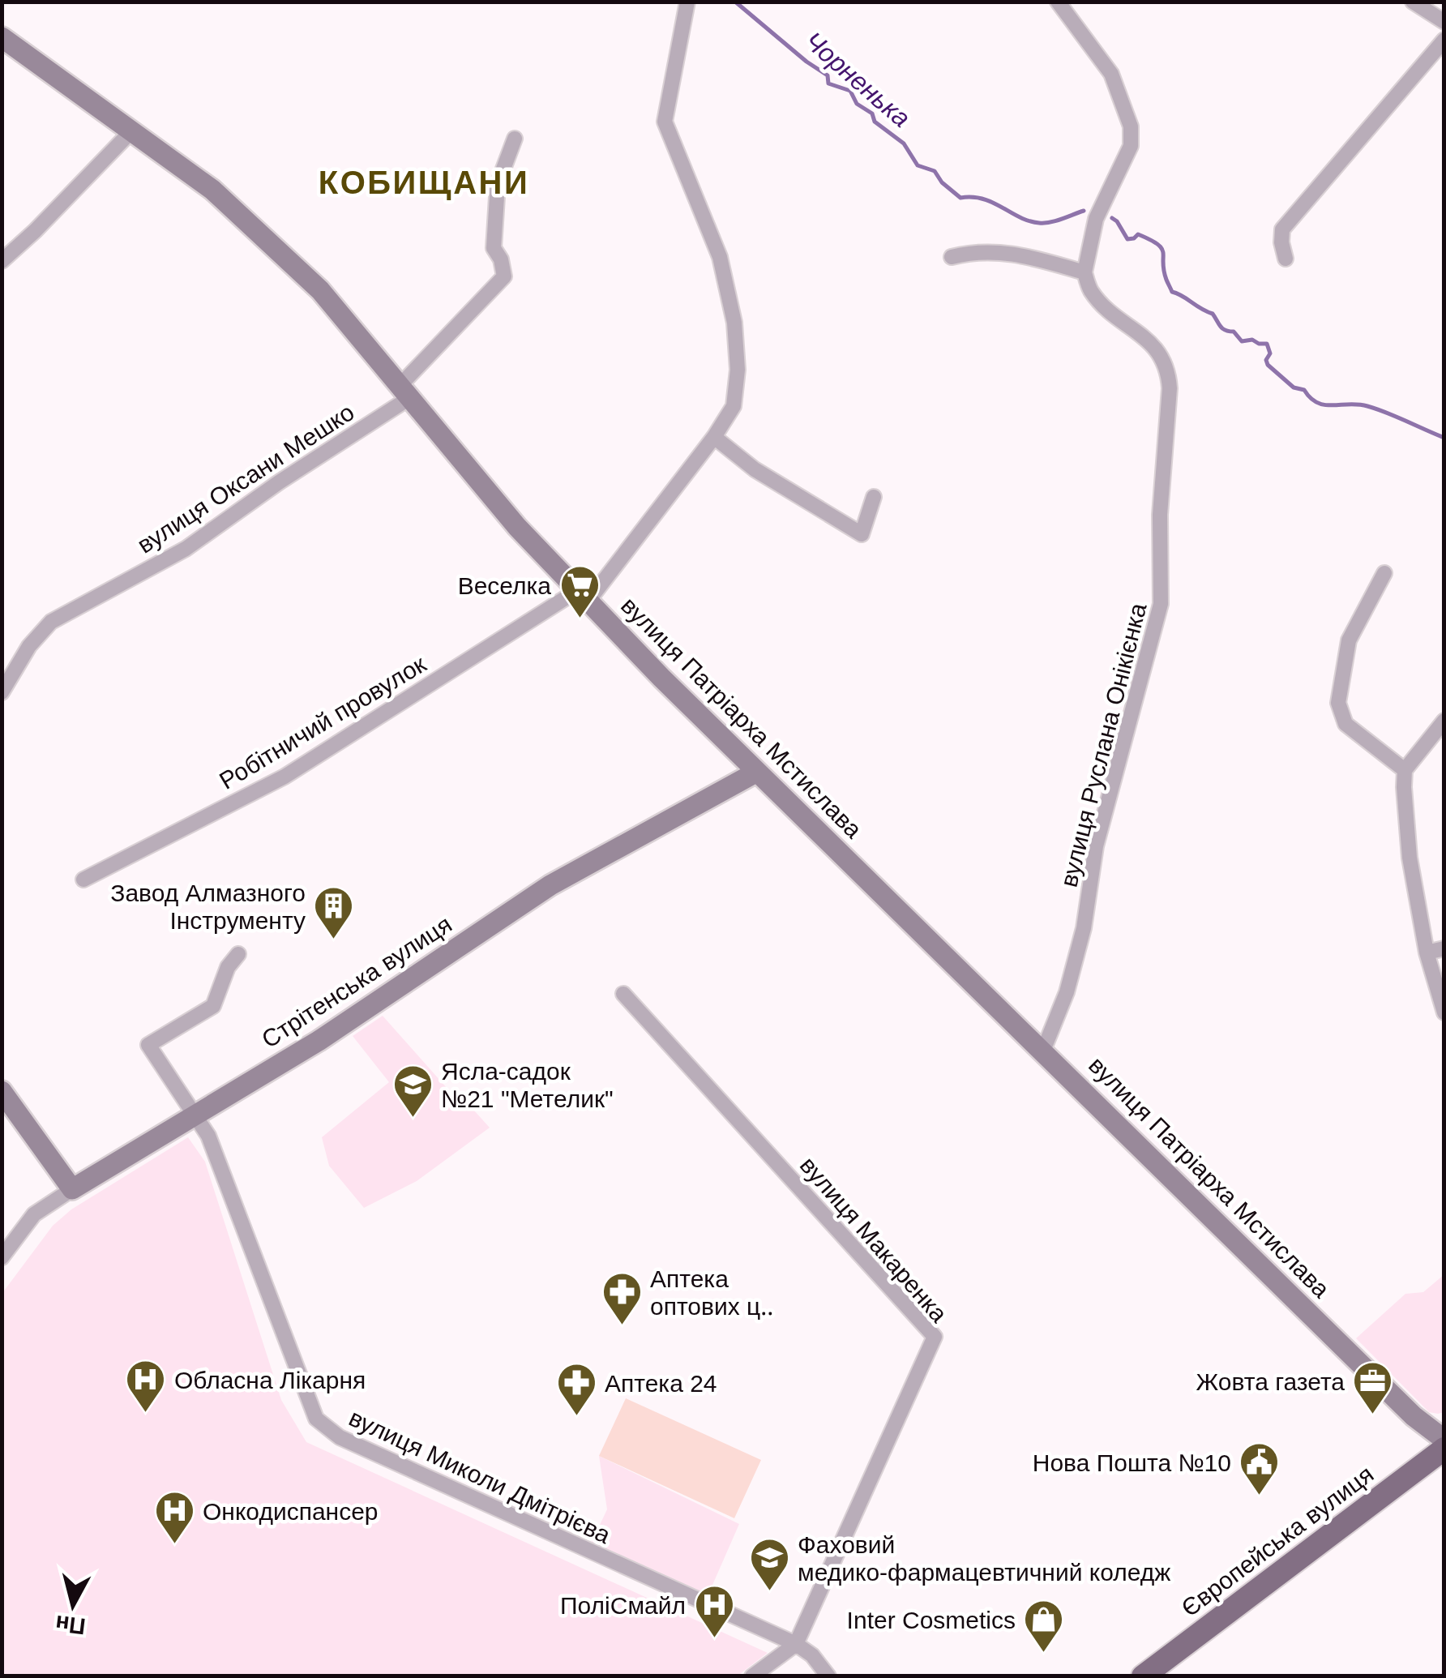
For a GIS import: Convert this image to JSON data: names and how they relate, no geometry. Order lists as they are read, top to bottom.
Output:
{
  "streets": {
    "main road": ["вулиця Патріарха Мстислава", "Стрітенська вулиця", "Європейська вулиця"],
    "street": [
      "вулиця Оксани Мешко",
      "Робітничий провулок",
      "вулиця Руслана Онікієнка",
      "вулиця Макаренка",
      "вулиця Миколи Дмітрієва"
    ]
  },
  "crossings": [
    ["вулиця Оксани Мешко", "вулиця Патріарха Мстислава"],
    ["вулиця Патріарха Мстислава", "Робітничий провулок"],
    ["вулиця Патріарха Мстислава", "вулиця Руслана Онікієнка"],
    ["вулиця Патріарха Мстислава", "Стрітенська вулиця"],
    ["Стрітенська вулиця", "вулиця Миколи Дмітрієва"],
    ["вулиця Макаренка", "вулиця Миколи Дмітрієва"]
  ],
  "districts": ["КОБИЩАНИ"],
  "water": ["Чорненька"],
  "places": {
    "supermarket": ["Веселка"],
    "building": ["Завод Алмазного Інструменту"],
    "school or university": ["Ясла-садок №21 \"Метелик\"", "Фаховий медико-фармацевтичний коледж"],
    "pharmacy": ["Аптека оптових ц‥", "Аптека 24"],
    "hospital": ["Обласна Лікарня", "Онкодиспансер", "ПоліСмайл"],
    "office": ["Жовта газета"],
    "public building": ["Нова Пошта №10"],
    "shop": ["Inter Cosmetics"]
  },
  "north": "bottom"
}
